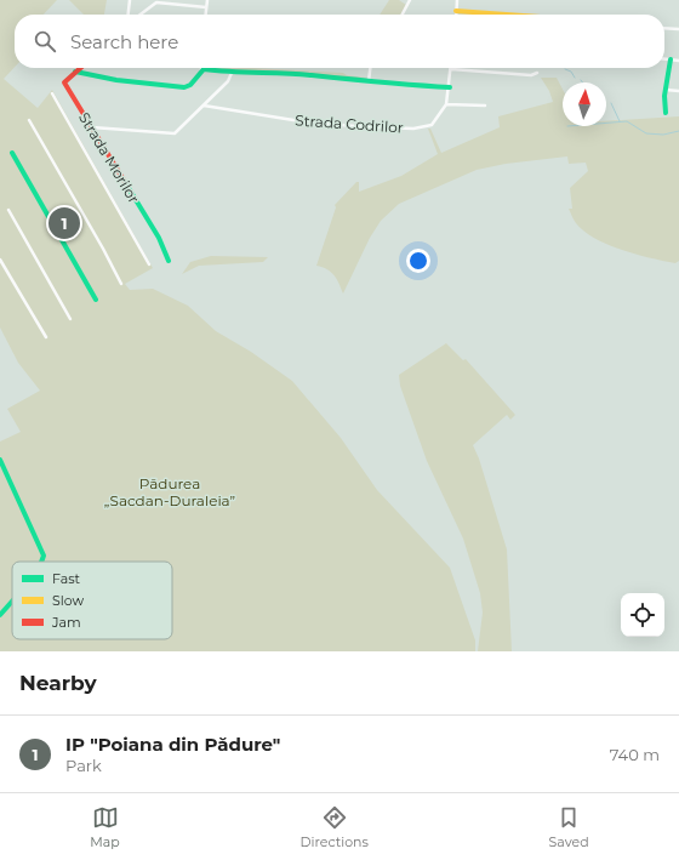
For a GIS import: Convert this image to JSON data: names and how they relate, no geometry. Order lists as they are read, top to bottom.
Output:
{
  "streets": {
    "street": ["Strada Codrilor", "Strada Morilor"]
  },
  "parks": ["Pădurea „Sacdan-Duraleia”"],
  "legend": ["Fast", "Slow", "Jam"],
  "north": "top",
  "page": {
    "search": "Search here",
    "pins": "1",
    "heading": "Nearby",
    "list": [
      {
        "mark": "1",
        "name": "IP \"Poiana din Pădure\"",
        "note": "Park",
        "value": "740 m"
      }
    ],
    "nav": ["Map", "Directions", "Saved"]
  }
}
